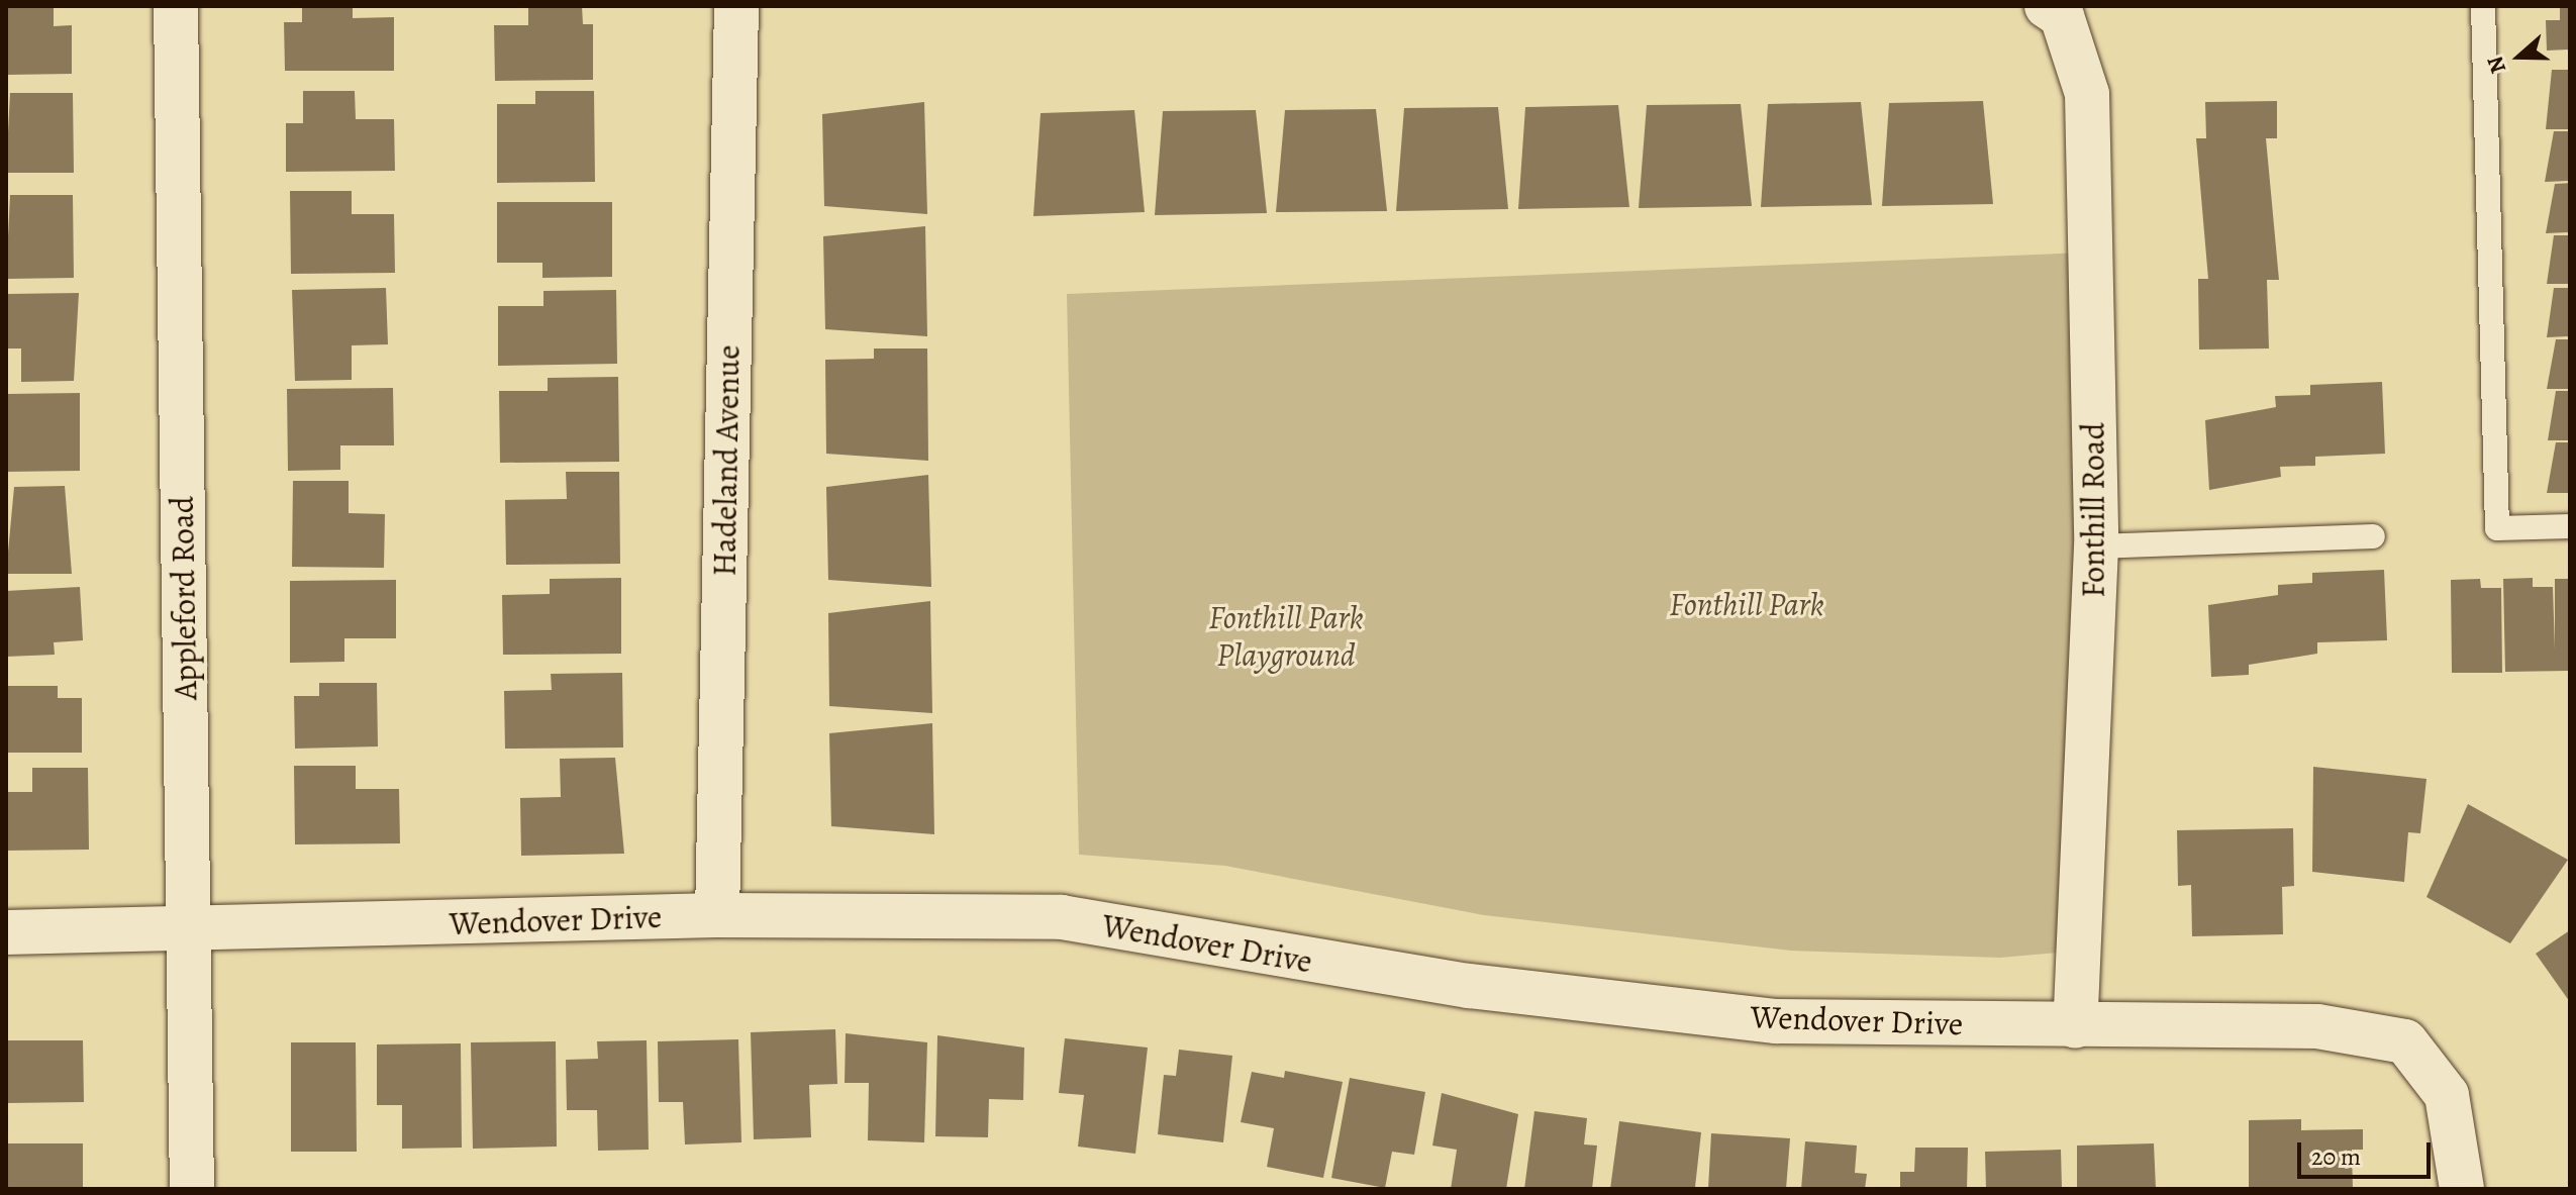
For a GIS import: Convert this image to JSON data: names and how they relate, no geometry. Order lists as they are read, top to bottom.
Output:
{
  "streets": {
    "street": [
      "Hadeland Avenue",
      "Fonthill Road",
      "Appleford Road",
      "Wendover Drive"
    ]
  },
  "crossings": [
    ["Hadeland Avenue", "Wendover Drive"],
    ["Fonthill Road", "Wendover Drive"],
    ["Appleford Road", "Wendover Drive"]
  ],
  "parks": ["Fonthill Park", "Fonthill Park Playground"],
  "scale_bar": "20 m",
  "north": "left"
}
